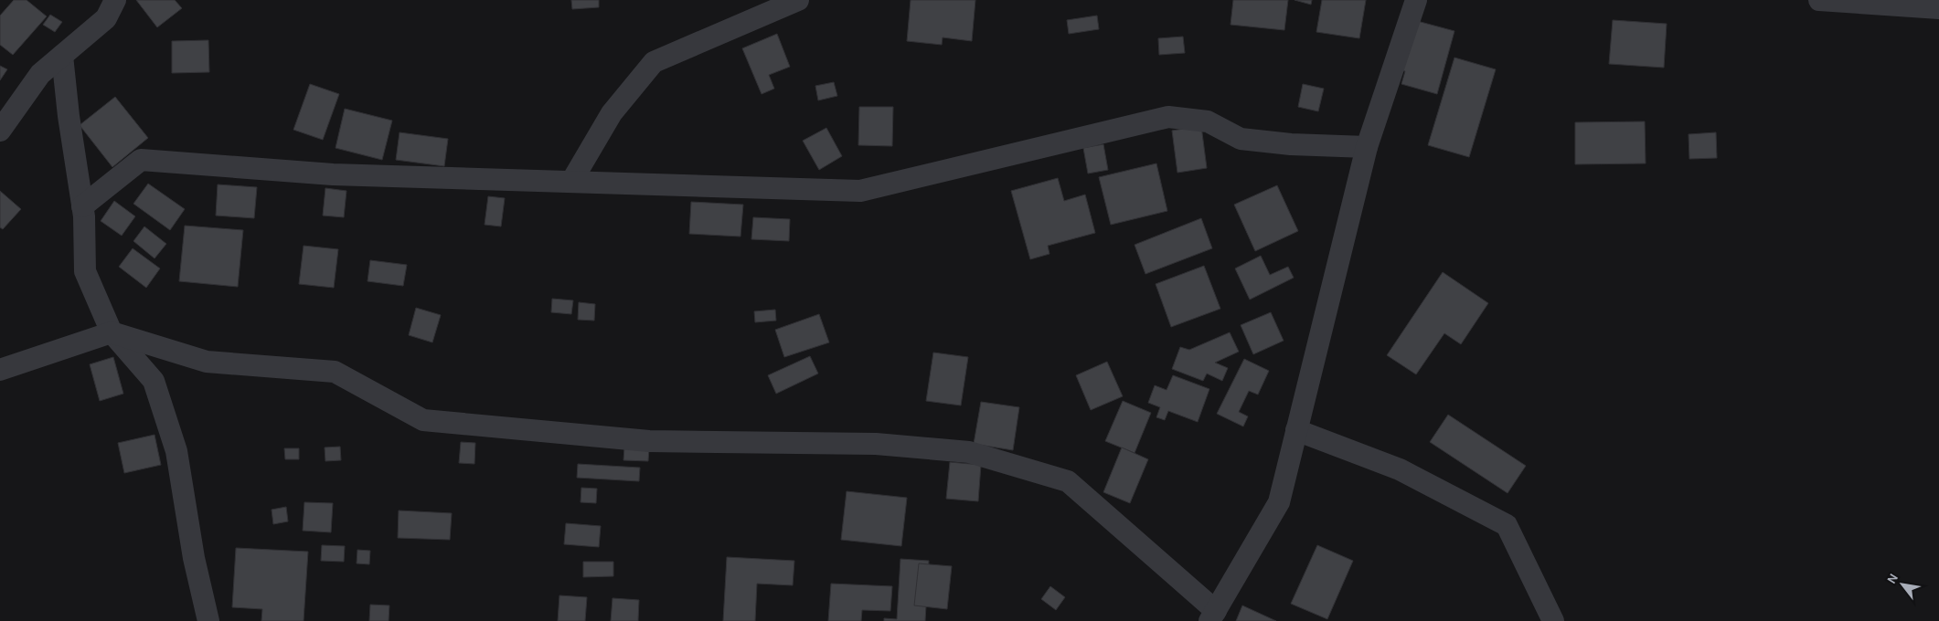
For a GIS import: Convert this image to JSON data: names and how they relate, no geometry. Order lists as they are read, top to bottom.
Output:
{
  "north": "top left"
}
